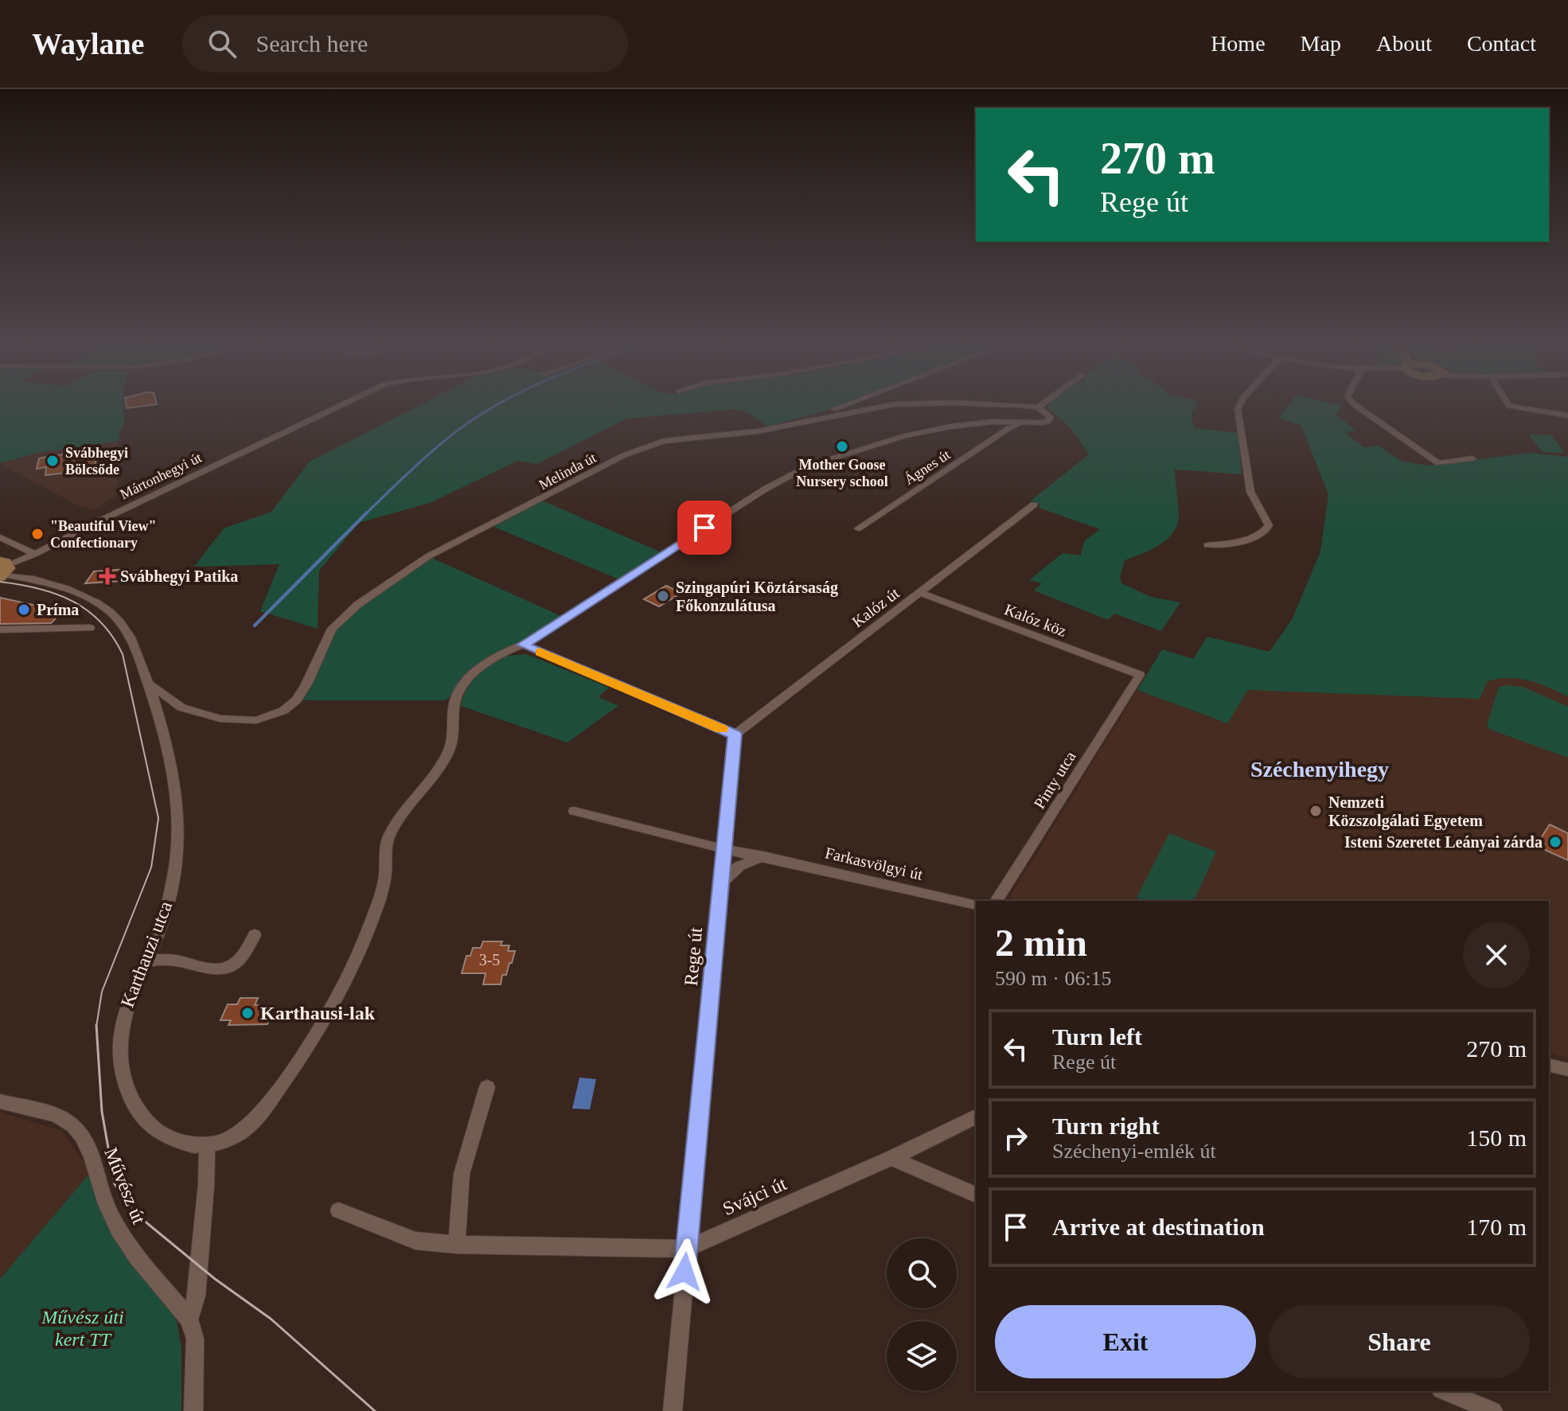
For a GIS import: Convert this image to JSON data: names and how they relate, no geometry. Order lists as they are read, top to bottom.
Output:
{
  "streets": {
    "street": [
      "Ágnes út",
      "Melinda út",
      "Mártonhegyi út",
      "Kalóz út",
      "Kalóz köz",
      "Pinty utca",
      "Farkasvölgyi út",
      "Karthauzi utca",
      "Rege út",
      "Művész út",
      "Svájci út"
    ]
  },
  "crossings": [
    ["Ágnes út", "Melinda út"],
    ["Melinda út", "Karthauzi utca"],
    ["Mártonhegyi út", "Karthauzi utca"],
    ["Kalóz út", "Kalóz köz"],
    ["Kalóz út", "Rege út"],
    ["Kalóz köz", "Pinty utca"],
    ["Farkasvölgyi út", "Rege út"],
    ["Rege út", "Svájci út"]
  ],
  "districts": ["Széchenyihegy"],
  "parks": ["Művész úti kert TT"],
  "places": {
    "other": [
      "Mother Goose Nursery school",
      "Svábhegyi Bölcsőde",
      "\"Beautiful View\" Confectionary",
      "Szingapúri Köztársaság Főkonzulátusa",
      "Príma",
      "Nemzeti Közszolgálati Egyetem",
      "Isteni Szeretet Leányai zárda",
      "Karthausi-lak"
    ],
    "health": ["Svábhegyi Patika"]
  },
  "house_numbers": ["3-5"],
  "page": {
    "header": "Waylane",
    "search": "Search here",
    "nav": [
      "Home",
      "Map",
      "About",
      "Contact"
    ],
    "turn": ["270 m", "Rege út"],
    "heading": ["2 min", "590 m · 06:15"],
    "list": [
      {
        "name": "Turn left",
        "note": "Rege út",
        "value": "270 m"
      },
      {
        "name": "Turn right",
        "note": "Széchenyi-emlék út",
        "value": "150 m"
      },
      {
        "name": "Arrive at destination",
        "value": "170 m"
      }
    ],
    "buttons": ["Exit", "Share"]
  }
}
